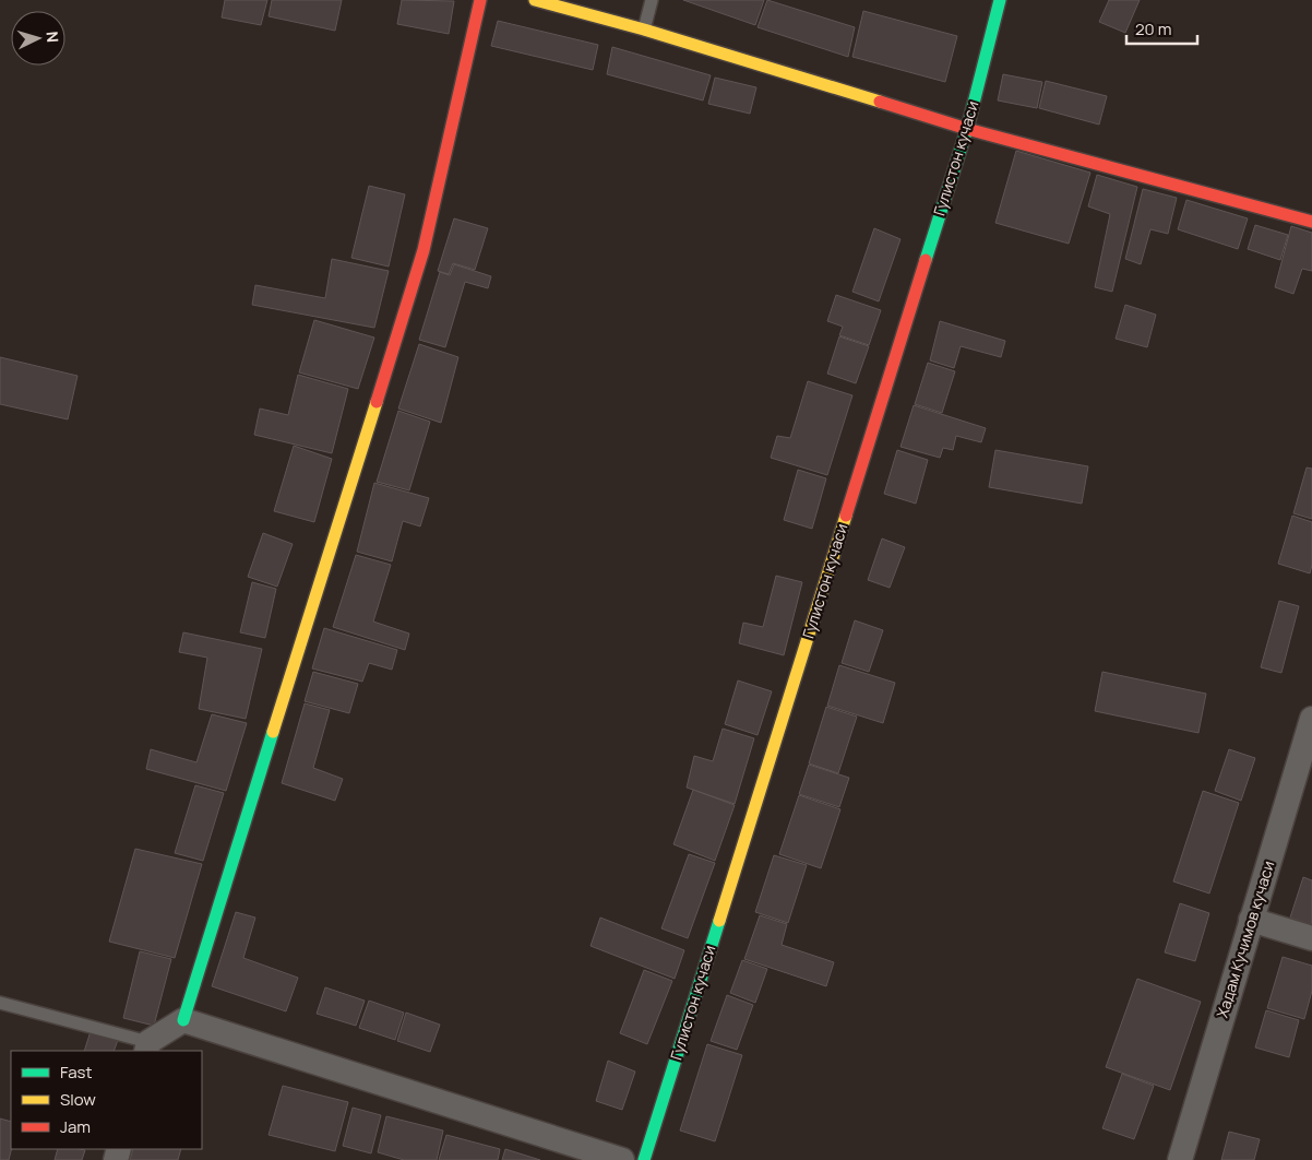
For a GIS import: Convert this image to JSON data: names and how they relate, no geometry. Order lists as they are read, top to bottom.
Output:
{
  "streets": {
    "street": ["Гулистон кучаси", "Хадам Кучимов кучаси"]
  },
  "legend": ["Fast", "Slow", "Jam"],
  "scale_bar": "20 m",
  "north": "right"
}
